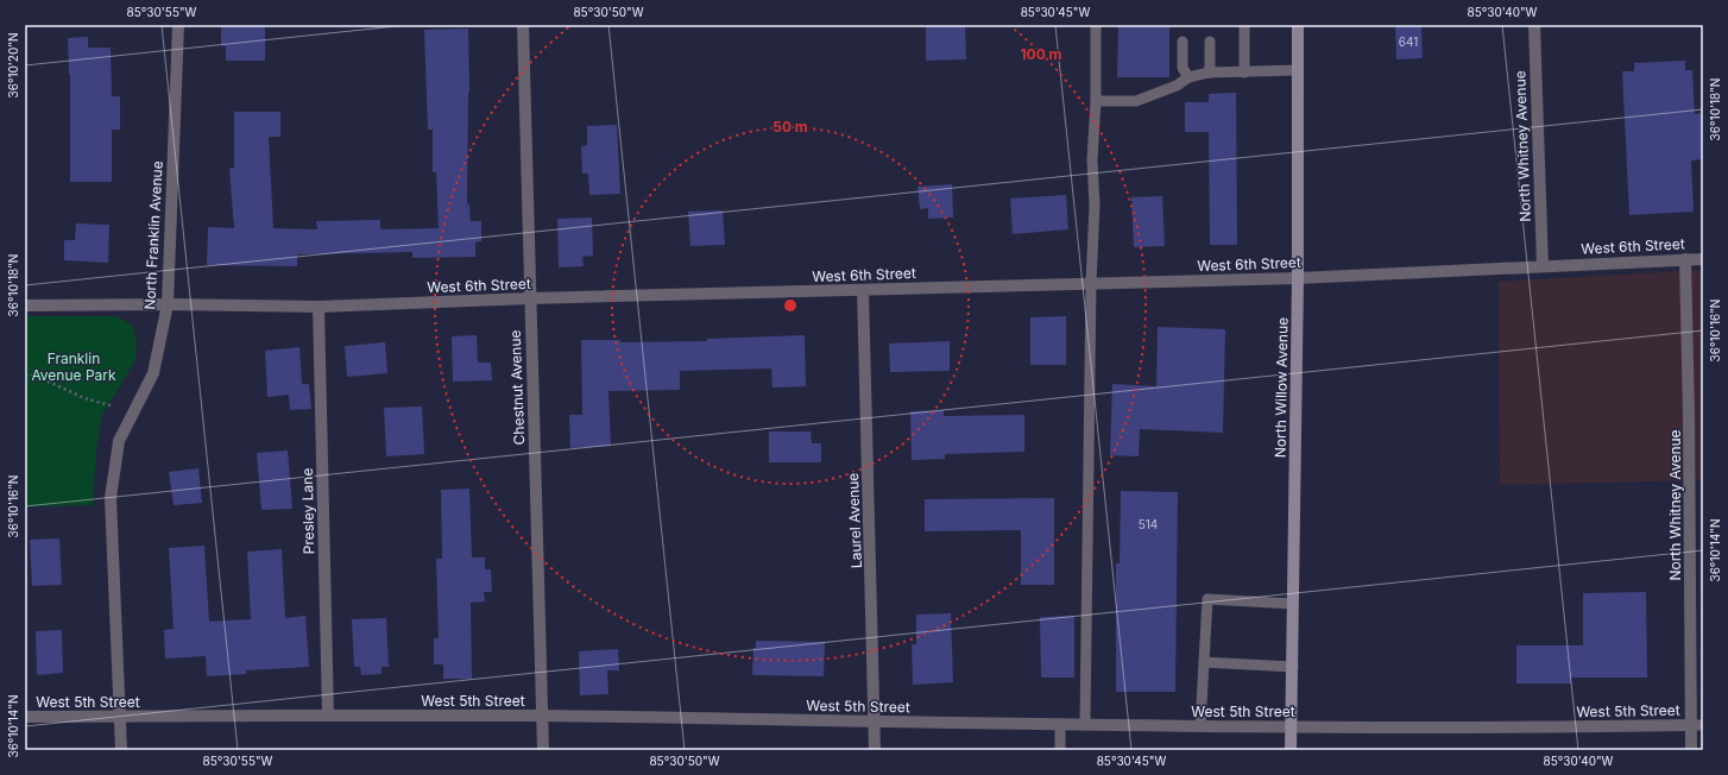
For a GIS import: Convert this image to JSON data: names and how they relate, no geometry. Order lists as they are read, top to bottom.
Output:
{
  "streets": {
    "main road": ["North Willow Avenue"],
    "street": [
      "North Whitney Avenue",
      "North Franklin Avenue",
      "West 6th Street",
      "Chestnut Avenue",
      "Presley Lane",
      "Laurel Avenue",
      "West 5th Street"
    ]
  },
  "crossings": [
    ["North Whitney Avenue", "West 6th Street"],
    ["North Whitney Avenue", "West 5th Street"],
    ["North Franklin Avenue", "West 6th Street"],
    ["North Franklin Avenue", "West 5th Street"],
    ["West 6th Street", "Chestnut Avenue"],
    ["West 6th Street", "North Willow Avenue"],
    ["West 6th Street", "Presley Lane"],
    ["West 6th Street", "Laurel Avenue"],
    ["Chestnut Avenue", "West 5th Street"],
    ["North Willow Avenue", "West 5th Street"],
    ["Presley Lane", "West 5th Street"],
    ["Laurel Avenue", "West 5th Street"]
  ],
  "parks": ["Franklin Avenue Park"],
  "house_numbers": ["641", "514"],
  "coordinates": [
    "85°30'55\"W",
    "85°30'50\"W",
    "85°30'45\"W",
    "85°30'40\"W",
    "36°10'20\"N",
    "36°10'18\"N",
    "36°10'16\"N",
    "36°10'14\"N"
  ],
  "rings": ["100 m", "50 m"]
}
